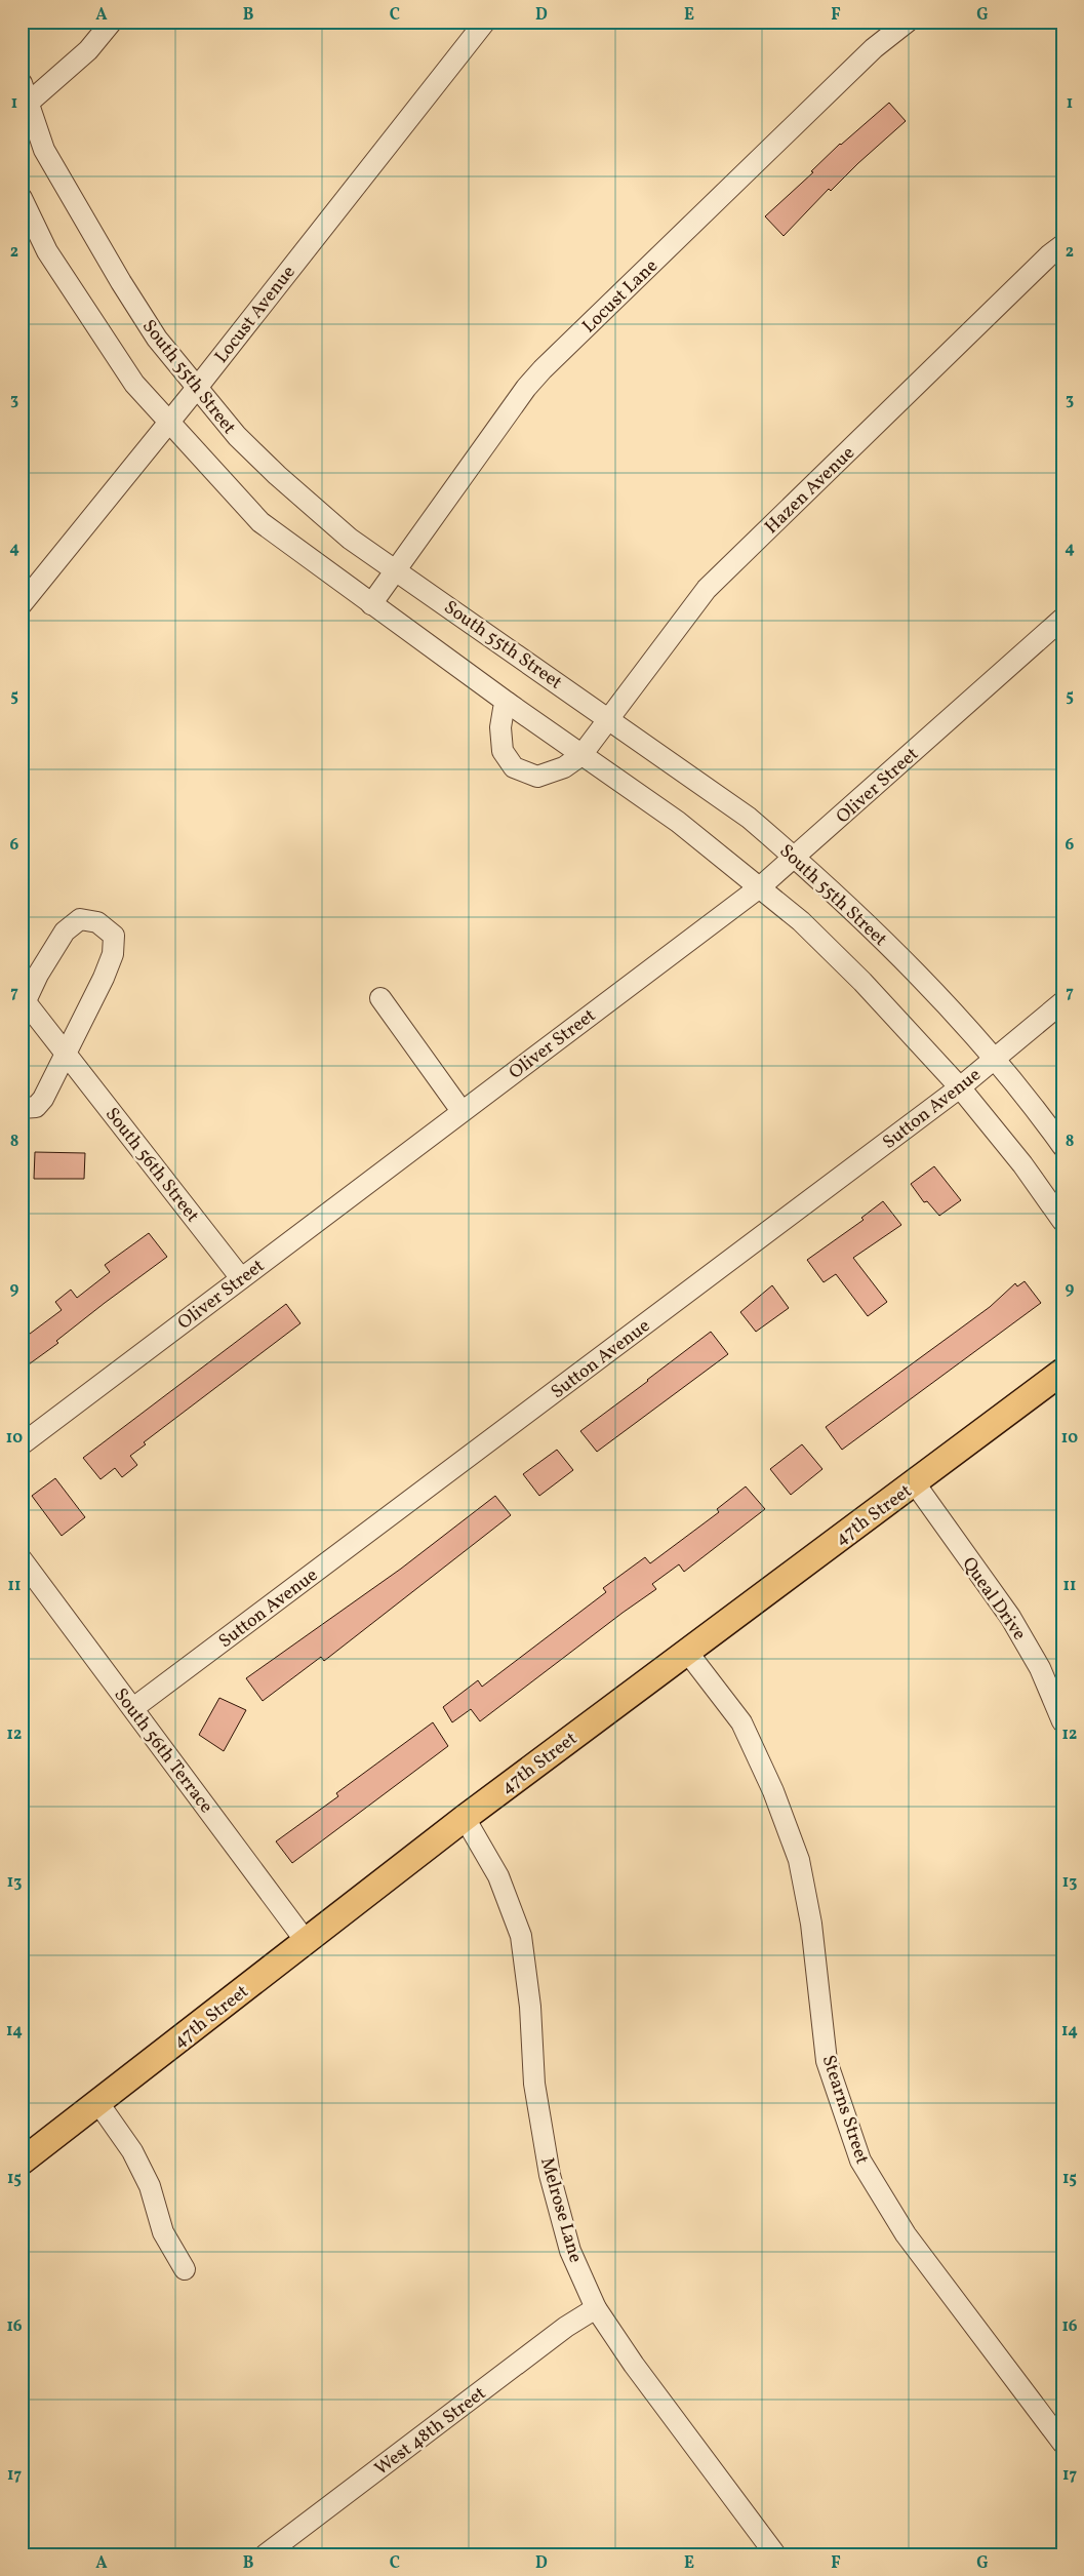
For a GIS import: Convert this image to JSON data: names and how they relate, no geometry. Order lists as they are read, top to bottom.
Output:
{
  "streets": {
    "main road": ["47th Street"],
    "street": [
      "Locust Lane",
      "Locust Avenue",
      "South 55th Street",
      "Hazen Avenue",
      "Oliver Street",
      "Sutton Avenue",
      "South 56th Street",
      "Queal Drive",
      "South 56th Terrace",
      "Stearns Street",
      "Melrose Lane",
      "West 48th Street"
    ]
  },
  "crossings": [
    ["Locust Lane", "South 55th Street"],
    ["Locust Avenue", "South 55th Street"],
    ["South 55th Street", "Hazen Avenue"],
    ["South 55th Street", "Oliver Street"],
    ["South 55th Street", "Sutton Avenue"],
    ["Oliver Street", "South 56th Street"],
    ["Sutton Avenue", "South 56th Terrace"],
    ["47th Street", "Queal Drive"],
    ["47th Street", "South 56th Terrace"],
    ["47th Street", "Stearns Street"],
    ["47th Street", "Melrose Lane"],
    ["Melrose Lane", "West 48th Street"]
  ],
  "grid": {
    "columns": [
      "A",
      "B",
      "C",
      "D",
      "E",
      "F",
      "G"
    ],
    "rows": [
      "1",
      "2",
      "3",
      "4",
      "5",
      "6",
      "7",
      "8",
      "9",
      "10",
      "11",
      "12",
      "13",
      "14",
      "15",
      "16",
      "17"
    ]
  }
}
